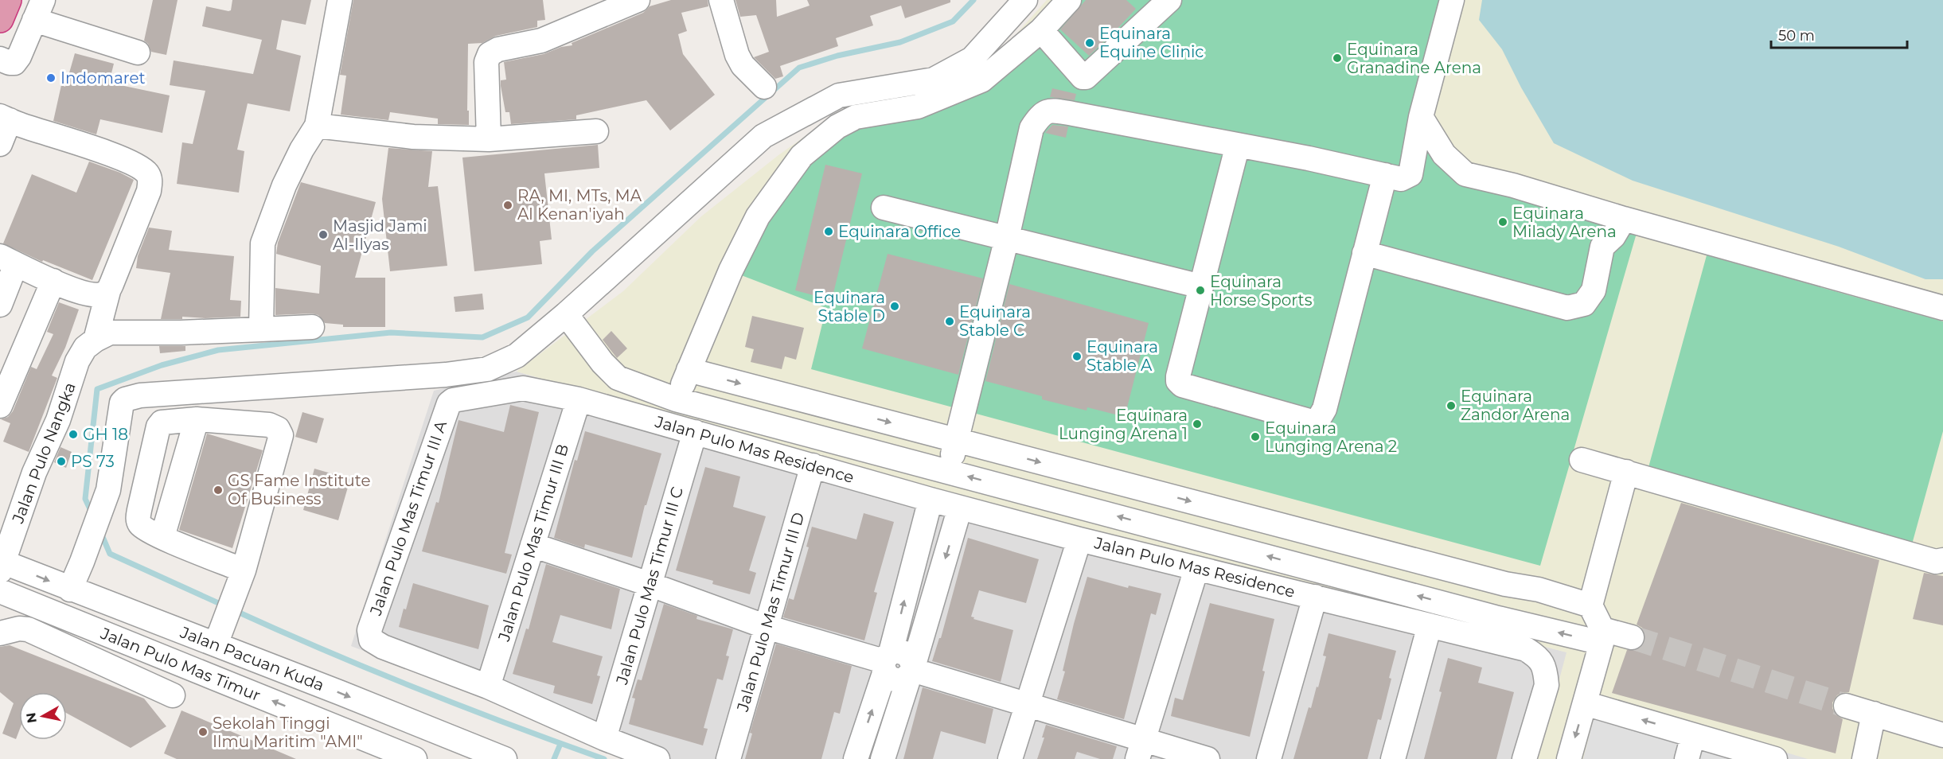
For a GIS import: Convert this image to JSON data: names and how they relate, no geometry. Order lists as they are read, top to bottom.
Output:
{
  "streets": {
    "street": [
      "Jalan Pulo Mas Residence",
      "Jalan Pulo Nangka",
      "Jalan Pulo Mas Timur III A",
      "Jalan Pulo Mas Timur III B",
      "Jalan Pulo Mas Timur III C",
      "Jalan Pulo Mas Timur III D",
      "Jalan Pacuan Kuda",
      "Jalan Pulo Mas Timur"
    ]
  },
  "crossings": [
    ["Jalan Pulo Mas Residence", "Jalan Pulo Mas Timur III A"],
    ["Jalan Pulo Mas Residence", "Jalan Pulo Mas Timur III B"],
    ["Jalan Pulo Mas Residence", "Jalan Pulo Mas Timur III C"],
    ["Jalan Pulo Mas Residence", "Jalan Pulo Mas Timur III D"],
    ["Jalan Pulo Nangka", "Jalan Pacuan Kuda"],
    ["Jalan Pulo Mas Timur III A", "Jalan Pulo Mas Timur III B"]
  ],
  "places": [
    "Equinara Equine Clinic",
    "Equinara Granadine Arena",
    "Indomaret",
    "RA, MI, MTs, MA Al Kenan'iyah",
    "Equinara Milady Arena",
    "Equinara Office",
    "Masjid Jami Al-Ilyas",
    "Equinara Horse Sports",
    "Equinara Stable D",
    "Equinara Stable C",
    "Equinara Stable A",
    "Equinara Zandor Arena",
    "Equinara Lunging Arena 1",
    "GH 18",
    "Equinara Lunging Arena 2",
    "PS 73",
    "GS Fame Institute Of Business",
    "Sekolah Tinggi Ilmu Maritim \"AMI\""
  ],
  "scale_bar": "50 m",
  "north": "left"
}
